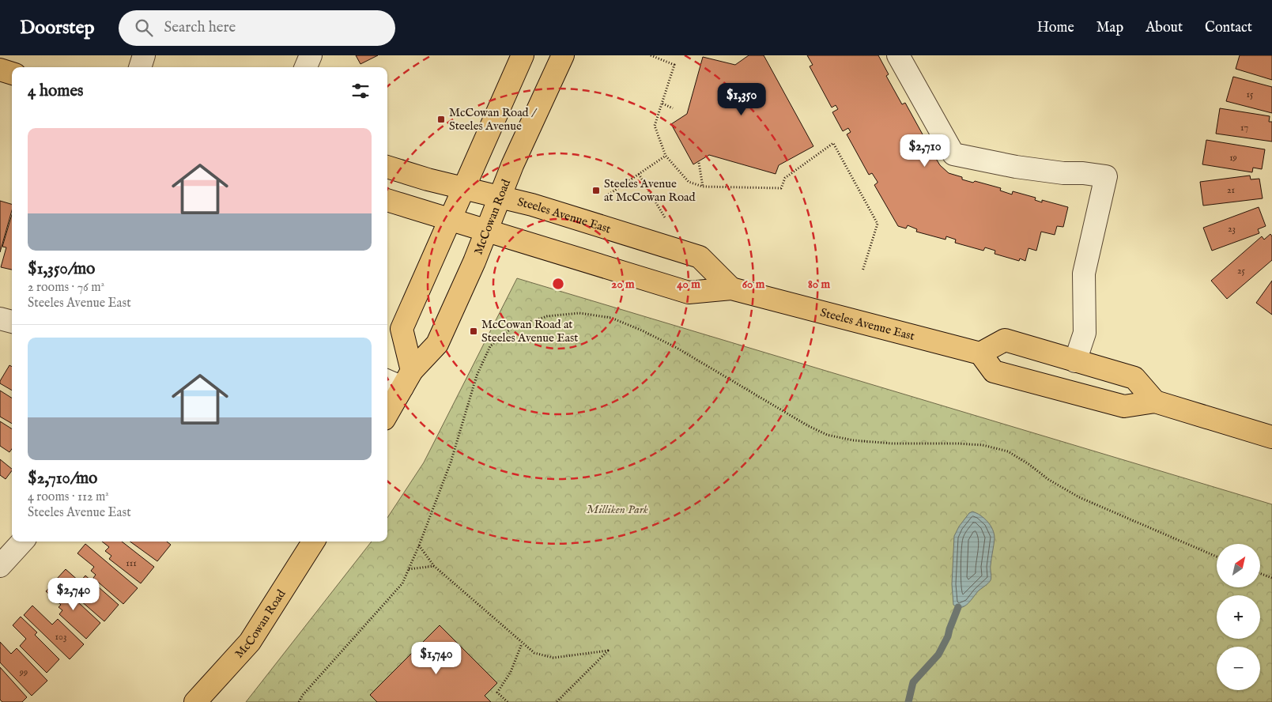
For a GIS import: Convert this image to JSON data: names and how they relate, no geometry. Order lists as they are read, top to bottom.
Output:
{
  "streets": {
    "main road": ["Steeles Avenue East", "McCowan Road"]
  },
  "crossings": [
    ["Steeles Avenue East", "McCowan Road"]
  ],
  "parks": ["Milliken Park"],
  "places": {
    "transit": ["McCowan Road / Steeles Avenue", "Steeles Avenue at McCowan Road", "McCowan Road at Steeles Avenue East"]
  },
  "house_numbers": [
    "15",
    "17",
    "19",
    "21",
    "23",
    "25",
    "111",
    "103",
    "99"
  ],
  "north": "top right",
  "page": {
    "header": "Doorstep",
    "search": "Search here",
    "nav": [
      "Home",
      "Map",
      "About",
      "Contact"
    ],
    "heading": "4 homes",
    "price": [
      "$1,350",
      "$2,710",
      "$2,740",
      "$1,740"
    ],
    "list": [
      {
        "name": "$1,350/mo",
        "note": "2 rooms · 76 m² · Steeles Avenue East"
      },
      {
        "name": "$2,710/mo",
        "note": "4 rooms · 112 m² · Steeles Avenue East"
      }
    ],
    "map_buttons": ["+", "−"]
  },
  "rings": [
    "20 m",
    "40 m",
    "60 m",
    "80 m"
  ]
}
